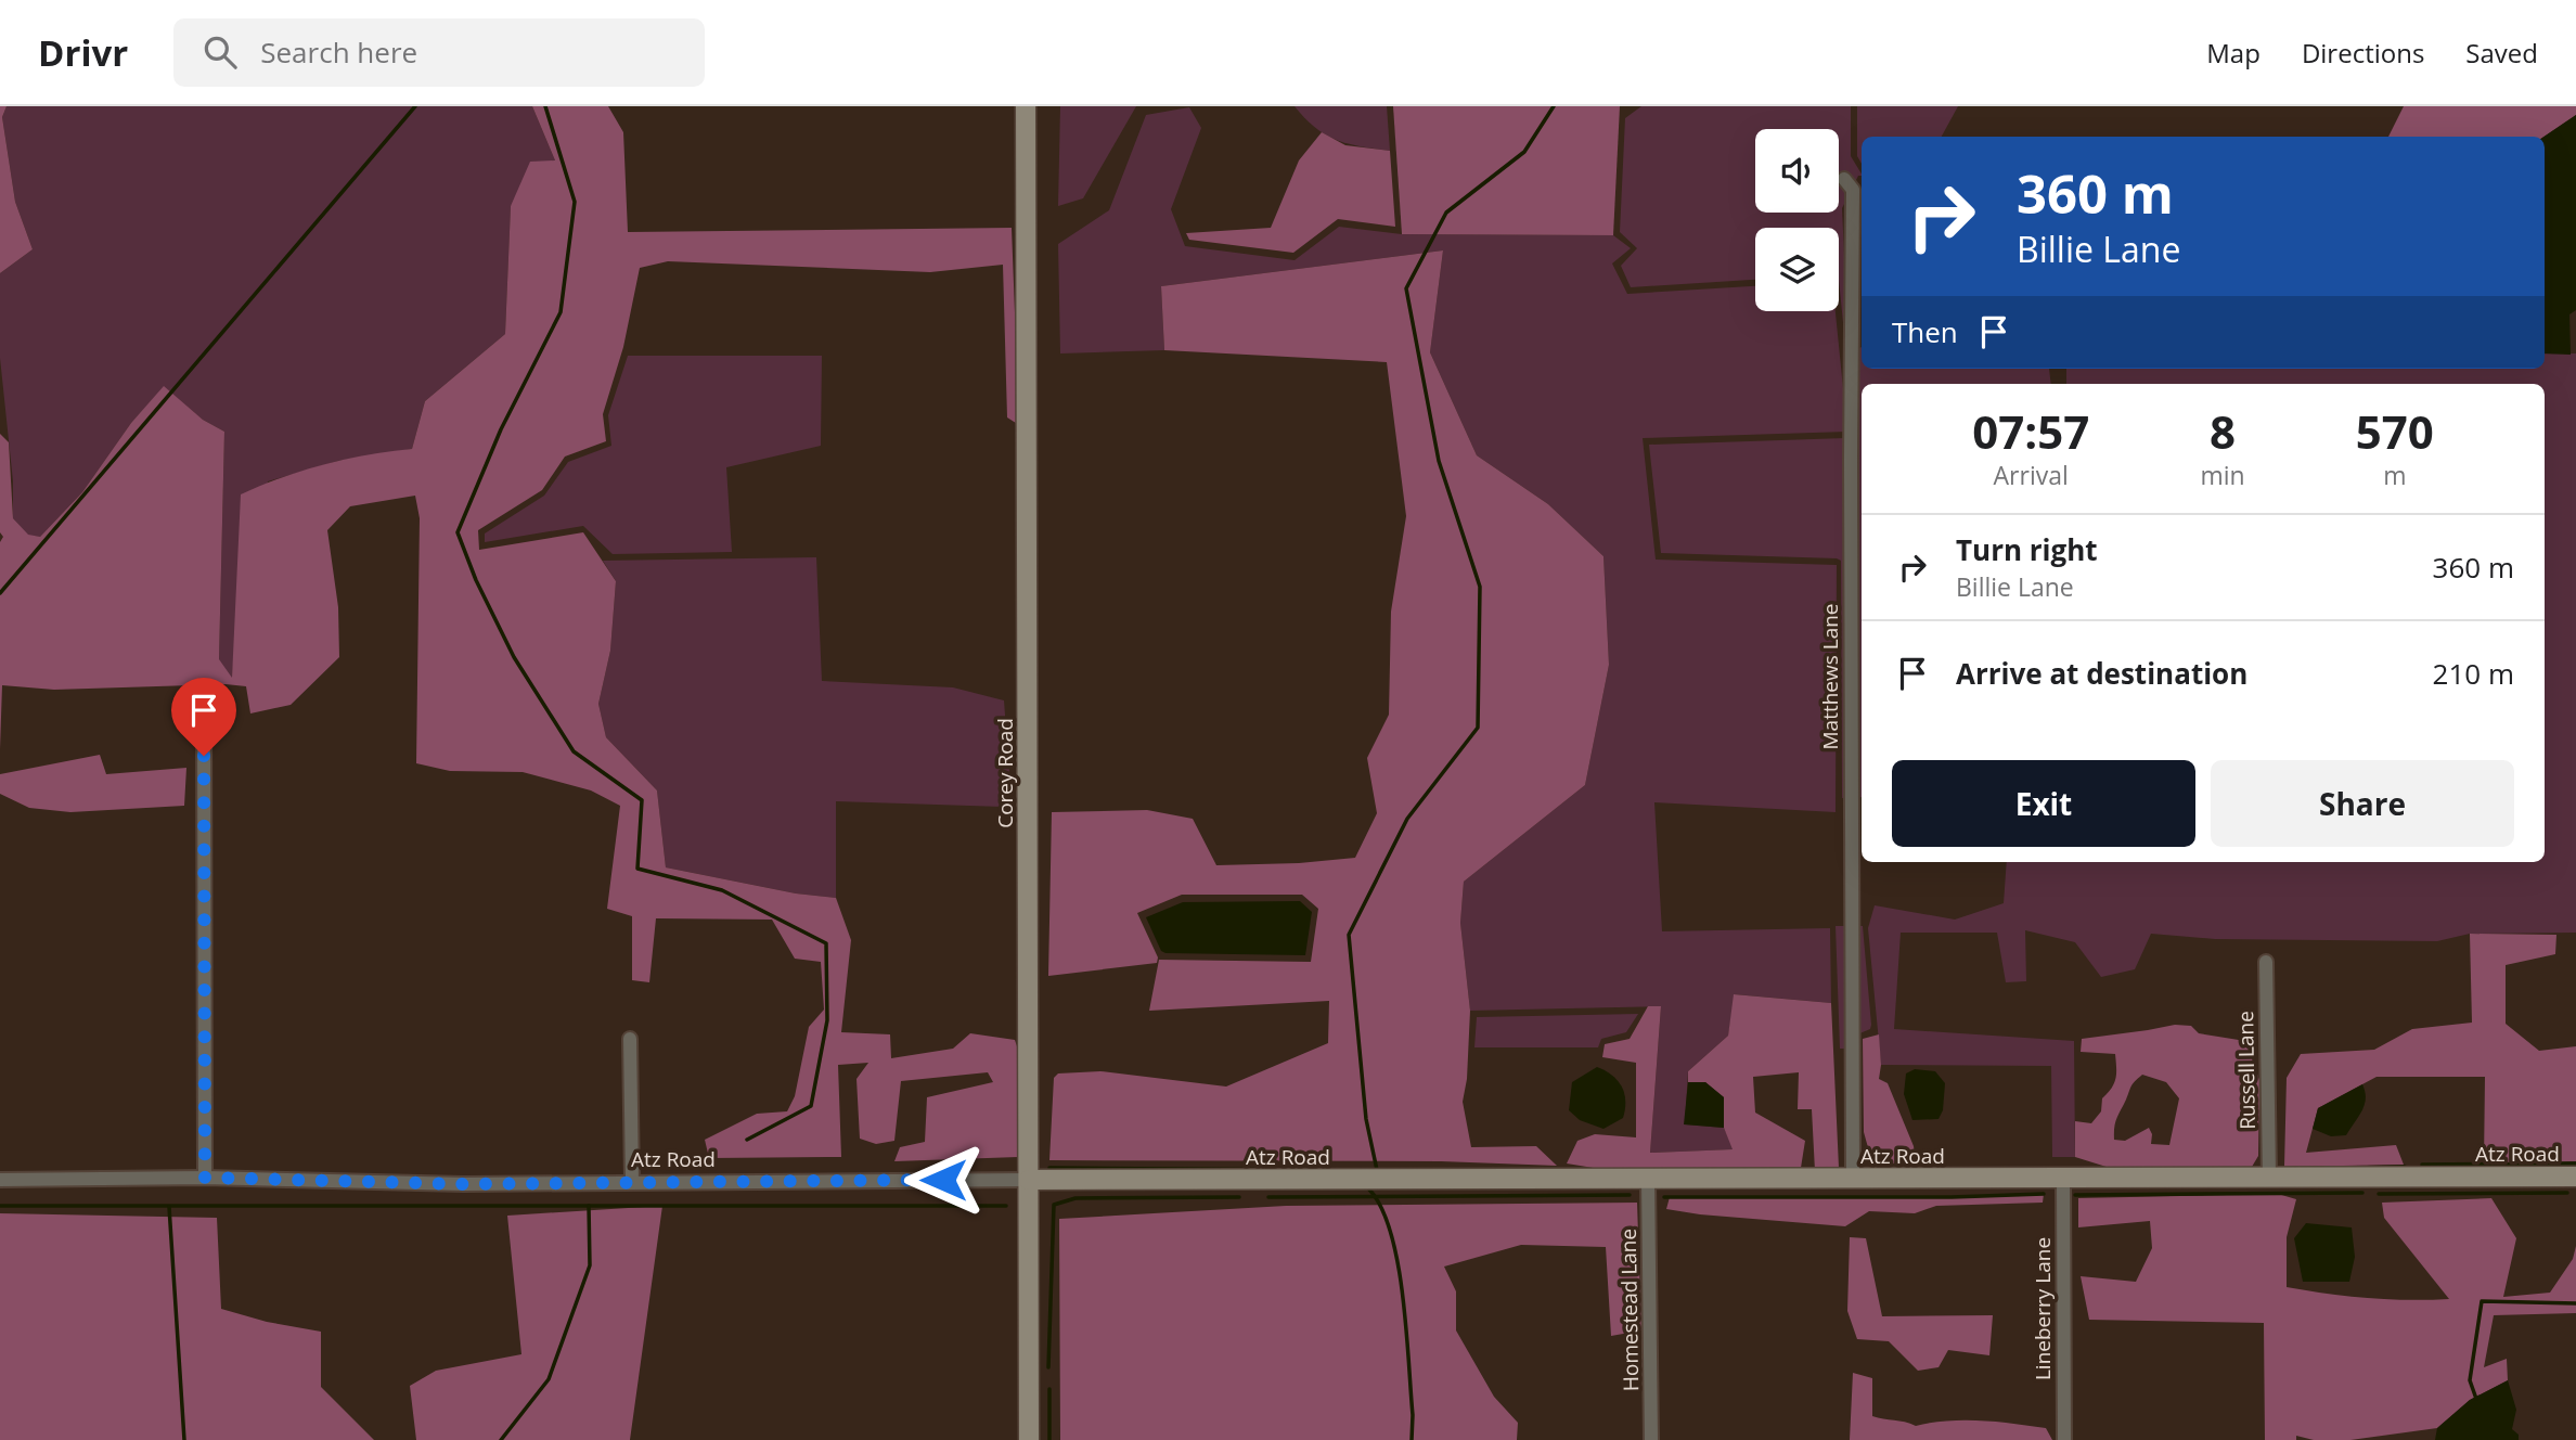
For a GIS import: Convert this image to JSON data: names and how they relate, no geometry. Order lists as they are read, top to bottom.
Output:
{
  "streets": {
    "street": [
      "Matthews Lane",
      "Corey Road",
      "Russell Lane",
      "Atz Road",
      "Lineberry Lane",
      "Homestead Lane"
    ]
  },
  "crossings": [
    ["Matthews Lane", "Atz Road"],
    ["Corey Road", "Atz Road"],
    ["Russell Lane", "Atz Road"],
    ["Atz Road", "Lineberry Lane"],
    ["Atz Road", "Homestead Lane"]
  ],
  "page": {
    "header": "Drivr",
    "search": "Search here",
    "nav": ["Map", "Directions", "Saved"],
    "turn": ["360 m", "Billie Lane"],
    "then": "Then",
    "eta": [
      "07:57",
      "Arrival",
      "8",
      "min",
      "570",
      "m"
    ],
    "list": [
      {
        "name": "Turn right",
        "note": "Billie Lane",
        "value": "360 m"
      },
      {
        "name": "Arrive at destination",
        "value": "210 m"
      }
    ],
    "buttons": ["Exit", "Share"]
  }
}
